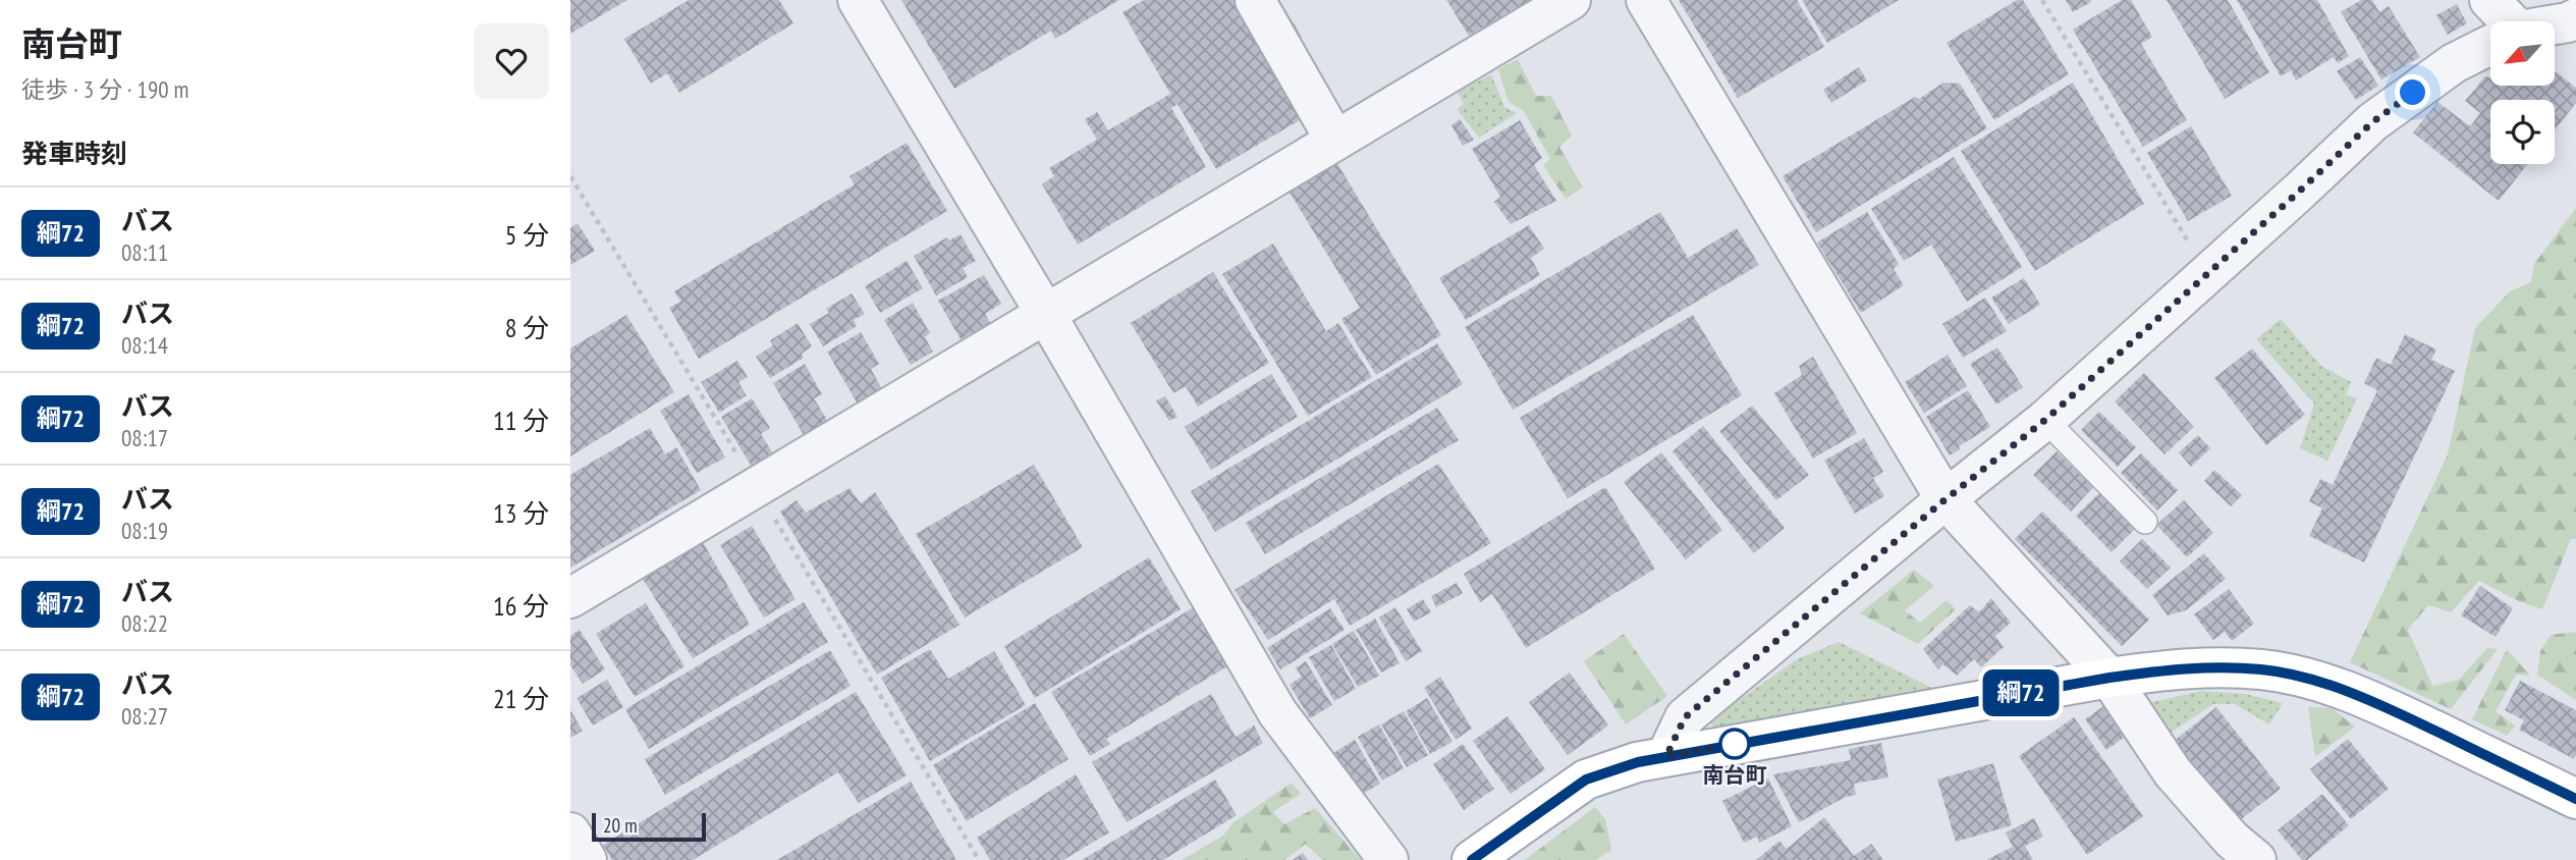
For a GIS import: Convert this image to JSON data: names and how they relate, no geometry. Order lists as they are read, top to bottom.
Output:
{
  "places": ["南台町"],
  "lines": ["bus line 綱72"],
  "scale_bar": "20 m",
  "north": "bottom left",
  "page": {
    "heading": [
      ["南台町", "徒歩 · 3 分 · 190 m"],
      "発車時刻"
    ],
    "on_map": "綱72",
    "list": [
      {
        "mark": "綱72",
        "name": "バス",
        "note": "08:11",
        "value": "5 分"
      },
      {
        "mark": "綱72",
        "name": "バス",
        "note": "08:14",
        "value": "8 分"
      },
      {
        "mark": "綱72",
        "name": "バス",
        "note": "08:17",
        "value": "11 分"
      },
      {
        "mark": "綱72",
        "name": "バス",
        "note": "08:19",
        "value": "13 分"
      },
      {
        "mark": "綱72",
        "name": "バス",
        "note": "08:22",
        "value": "16 分"
      },
      {
        "mark": "綱72",
        "name": "バス",
        "note": "08:27",
        "value": "21 分"
      }
    ],
    "scale": "20 m"
  }
}
